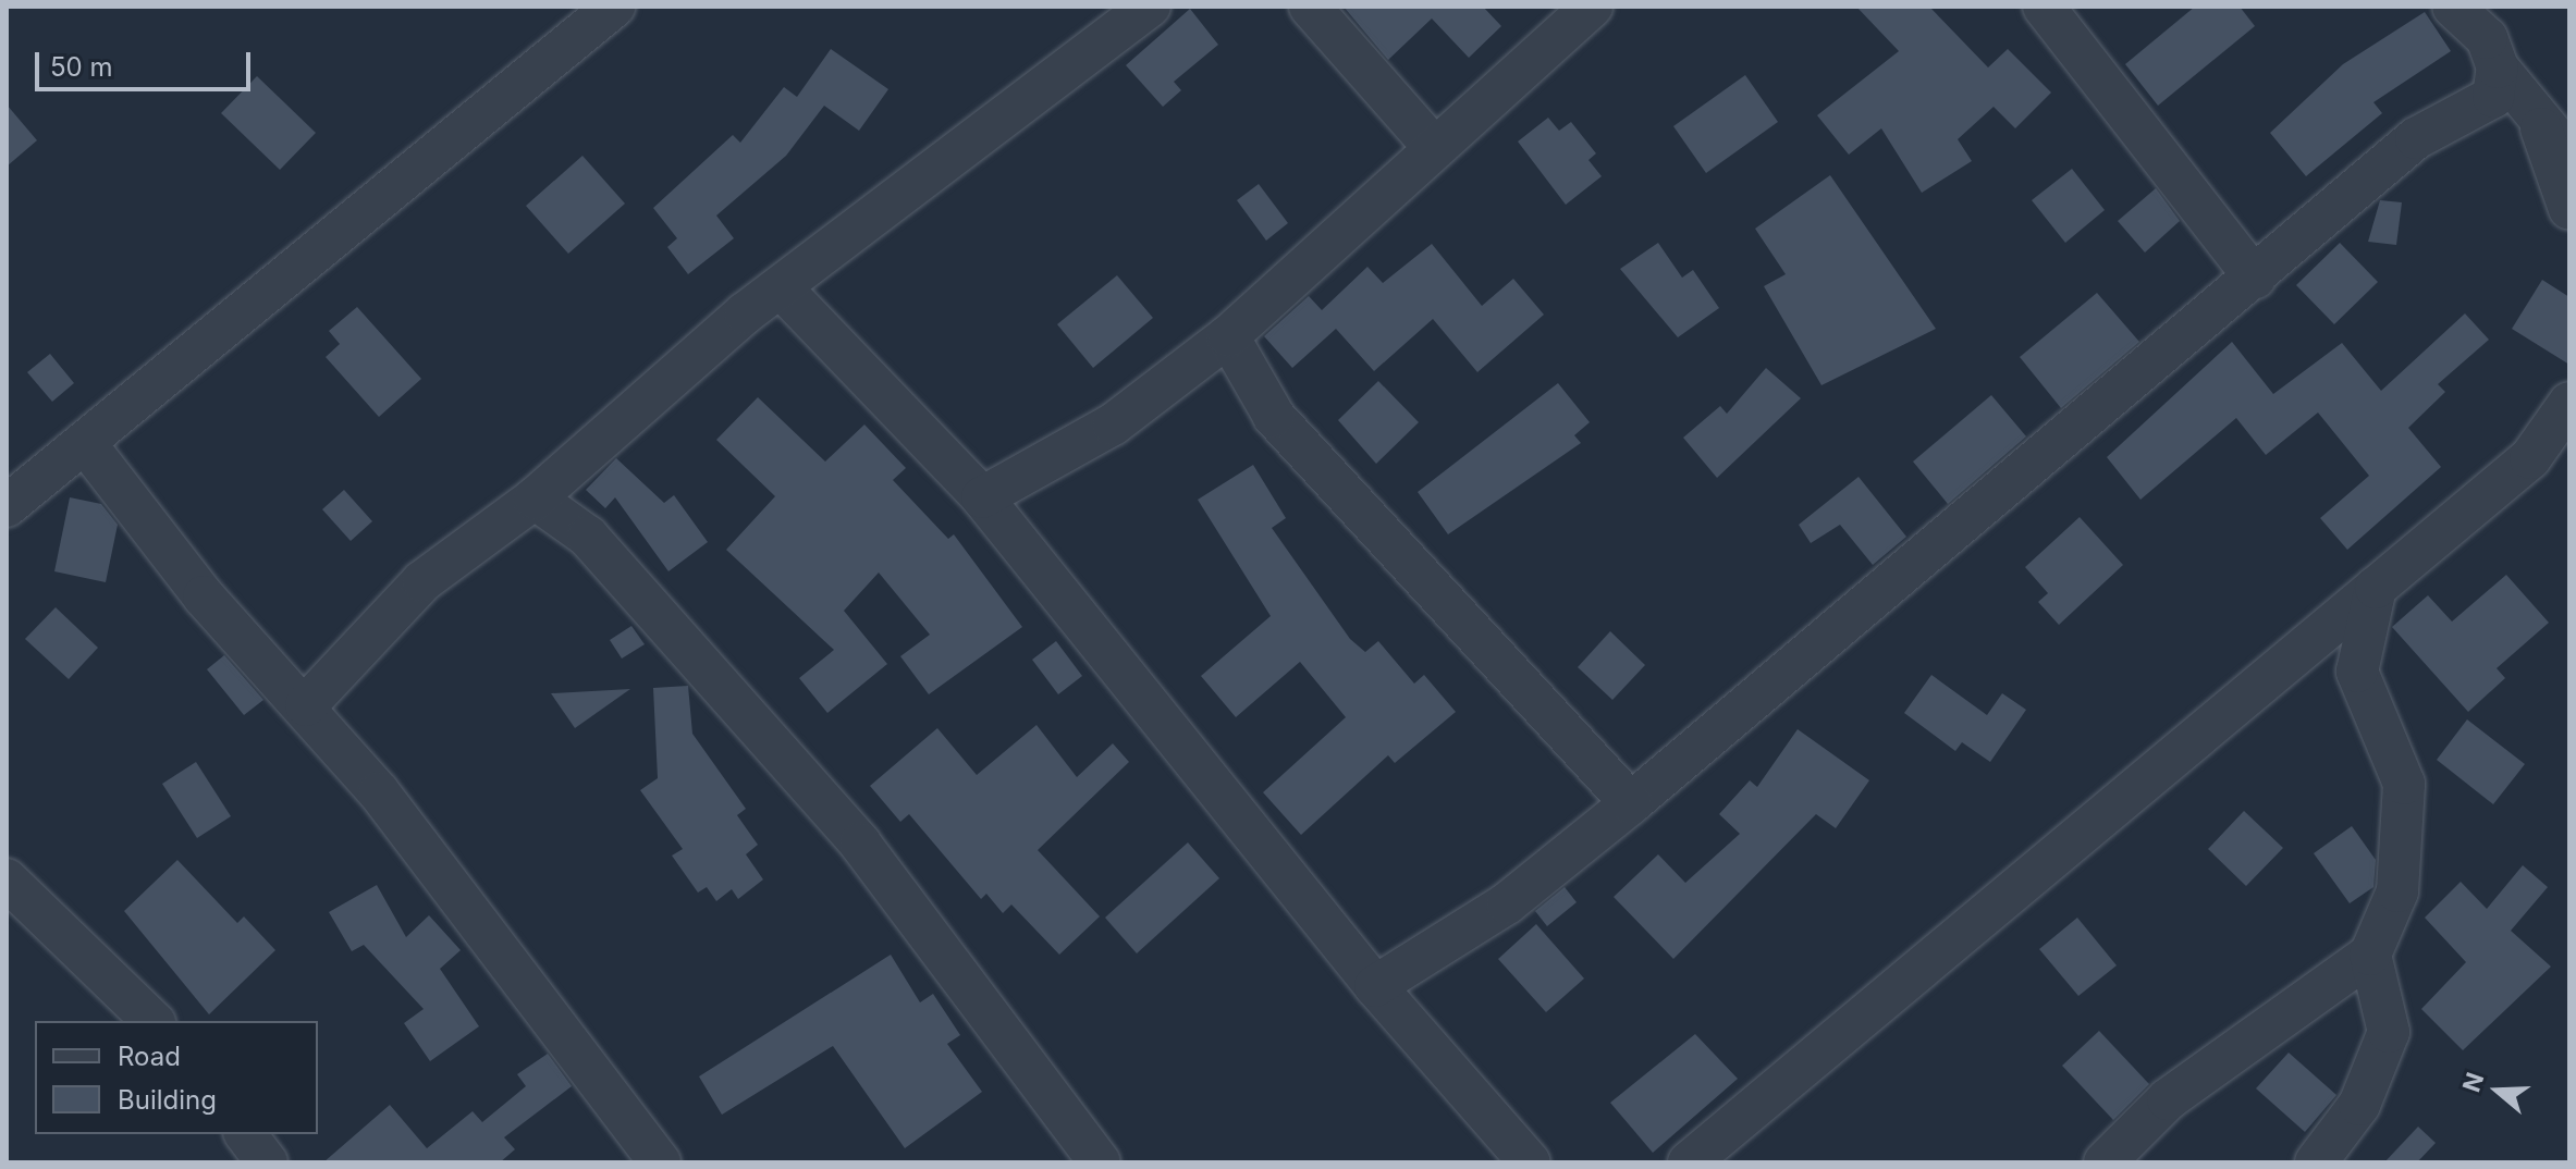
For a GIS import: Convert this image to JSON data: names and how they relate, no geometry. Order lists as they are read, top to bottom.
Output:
{
  "legend": ["Road", "Building"],
  "scale_bar": "50 m",
  "north": "left"
}
